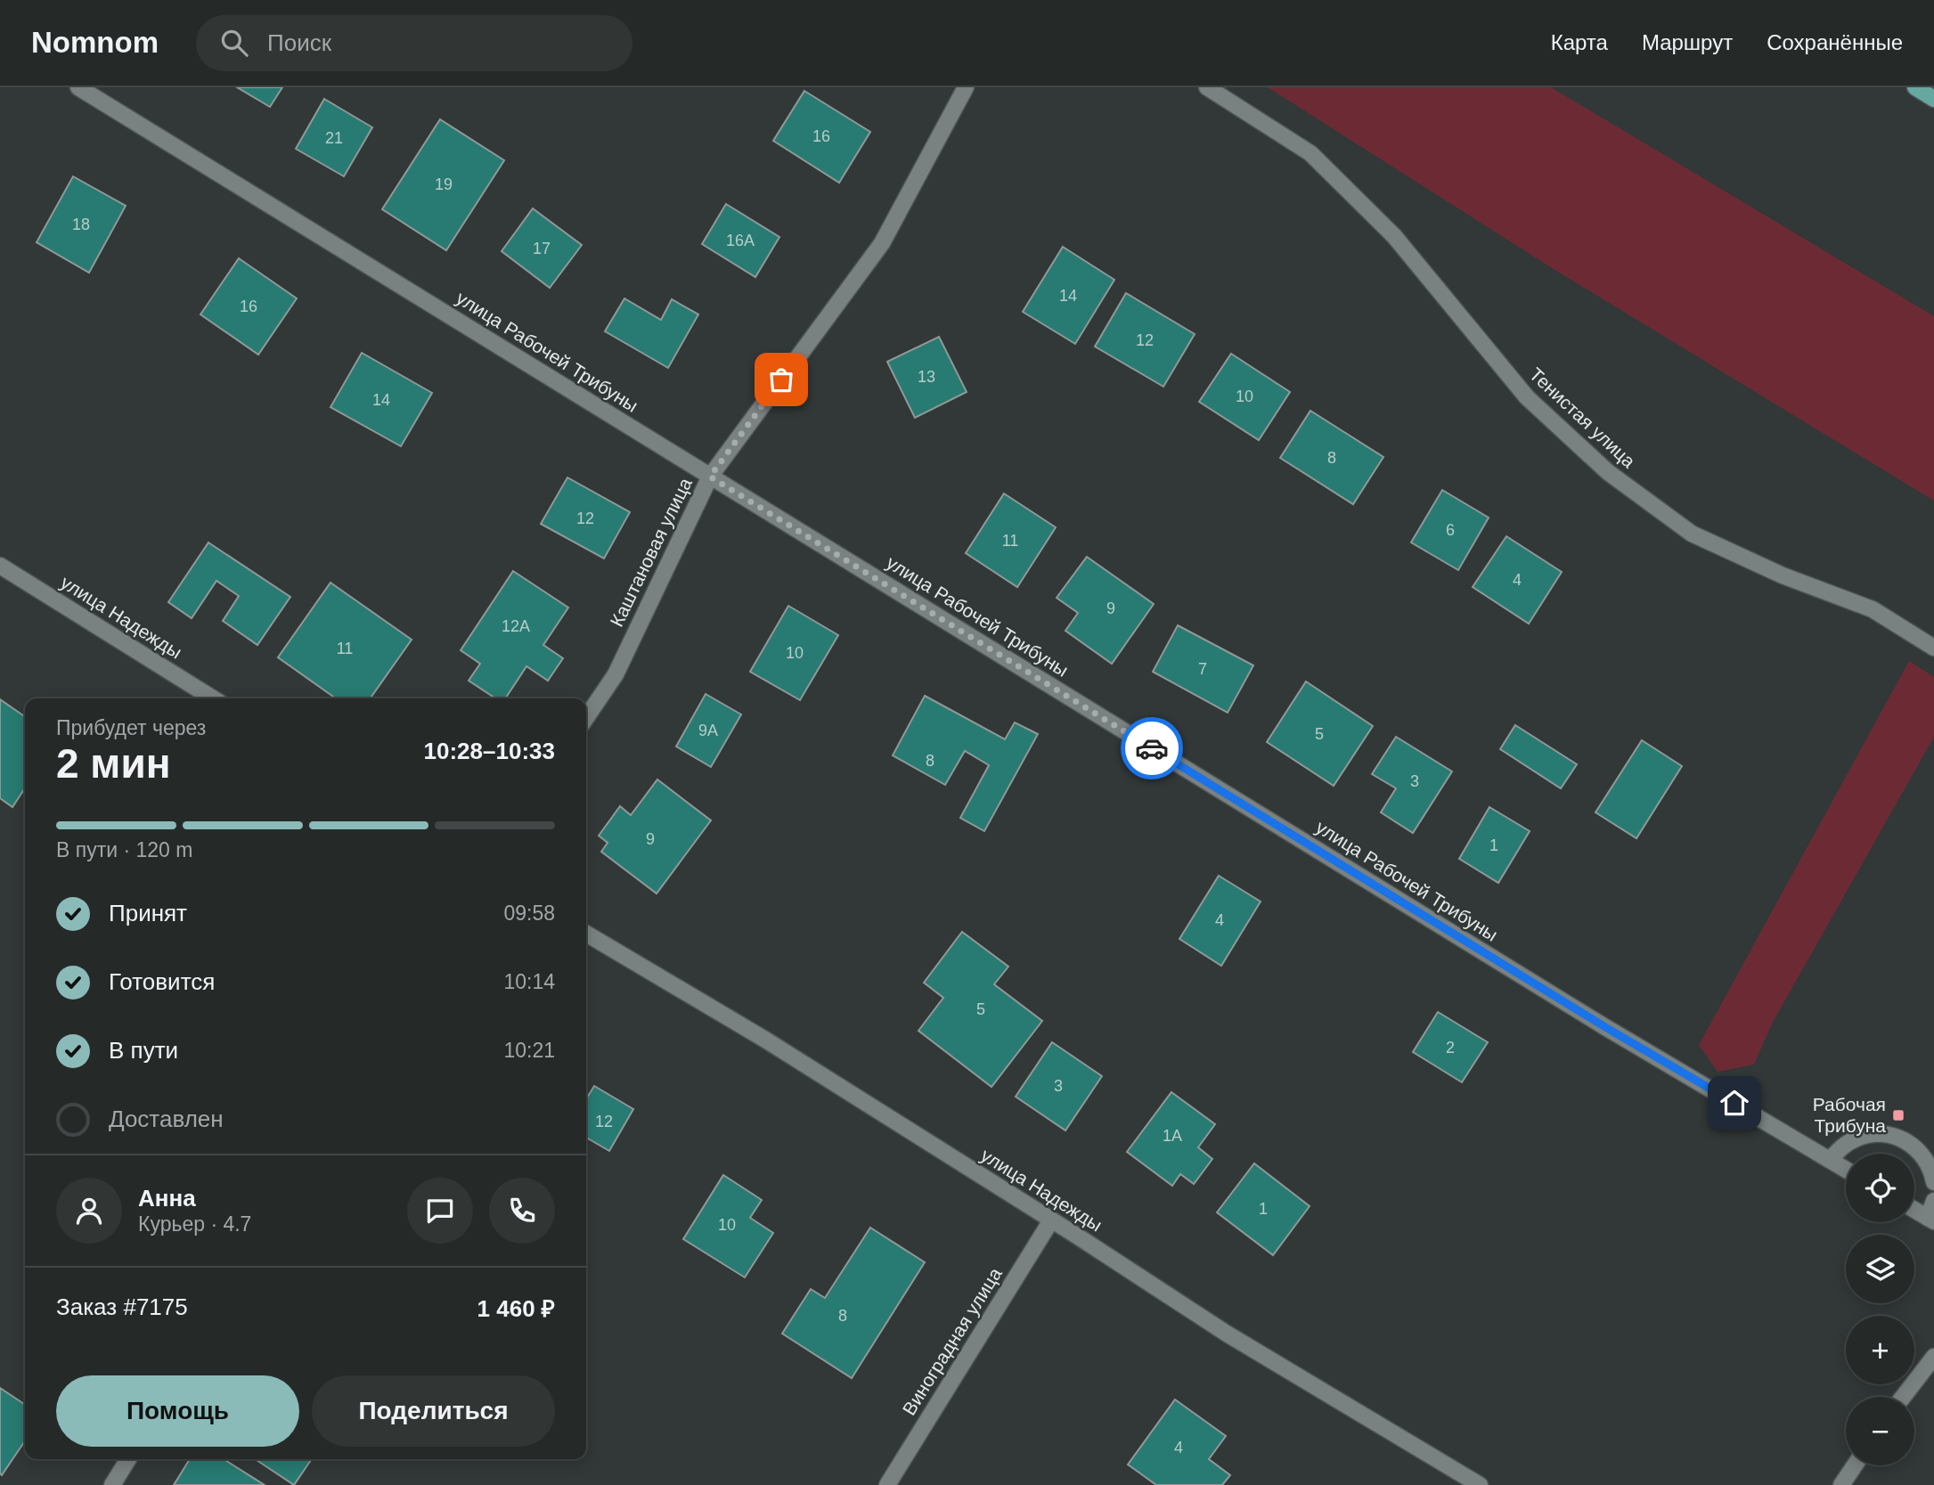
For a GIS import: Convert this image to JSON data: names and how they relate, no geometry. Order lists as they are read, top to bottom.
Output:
{
  "streets": {
    "street": [
      "улица Рабочей Трибуны",
      "Тенистая улица",
      "Каштановая улица",
      "улица Надежды",
      "Виноградная улица"
    ]
  },
  "crossings": [
    ["улица Рабочей Трибуны", "Каштановая улица"],
    ["улица Надежды", "Виноградная улица"]
  ],
  "places": {
    "transit": ["Рабочая Трибуна"]
  },
  "house_numbers": [
    "16",
    "21",
    "19",
    "18",
    "16А",
    "17",
    "14",
    "16",
    "12",
    "13",
    "10",
    "14",
    "8",
    "12",
    "6",
    "11",
    "4",
    "9",
    "12А",
    "11",
    "10",
    "7",
    "9А",
    "5",
    "8",
    "3",
    "9",
    "1",
    "4",
    "5",
    "2",
    "3",
    "12",
    "1А",
    "1",
    "10",
    "8",
    "4"
  ],
  "page": {
    "header": "Nomnom",
    "search": "Поиск",
    "nav": ["Карта", "Маршрут", "Сохранённые"],
    "heading": ["2 мин", "Прибудет через", "10:28–10:33"],
    "panel": [
      "Анна",
      "Курьер · 4.7",
      "Заказ #7175",
      "1 460 ₽"
    ],
    "bar": "В пути · 120 m",
    "list": [
      ["Принят", "09:58"],
      ["Готовится", "10:14"],
      ["В пути", "10:21"],
      "Доставлен"
    ],
    "map_buttons": ["+", "−"],
    "buttons": ["Помощь", "Поделиться"]
  }
}
